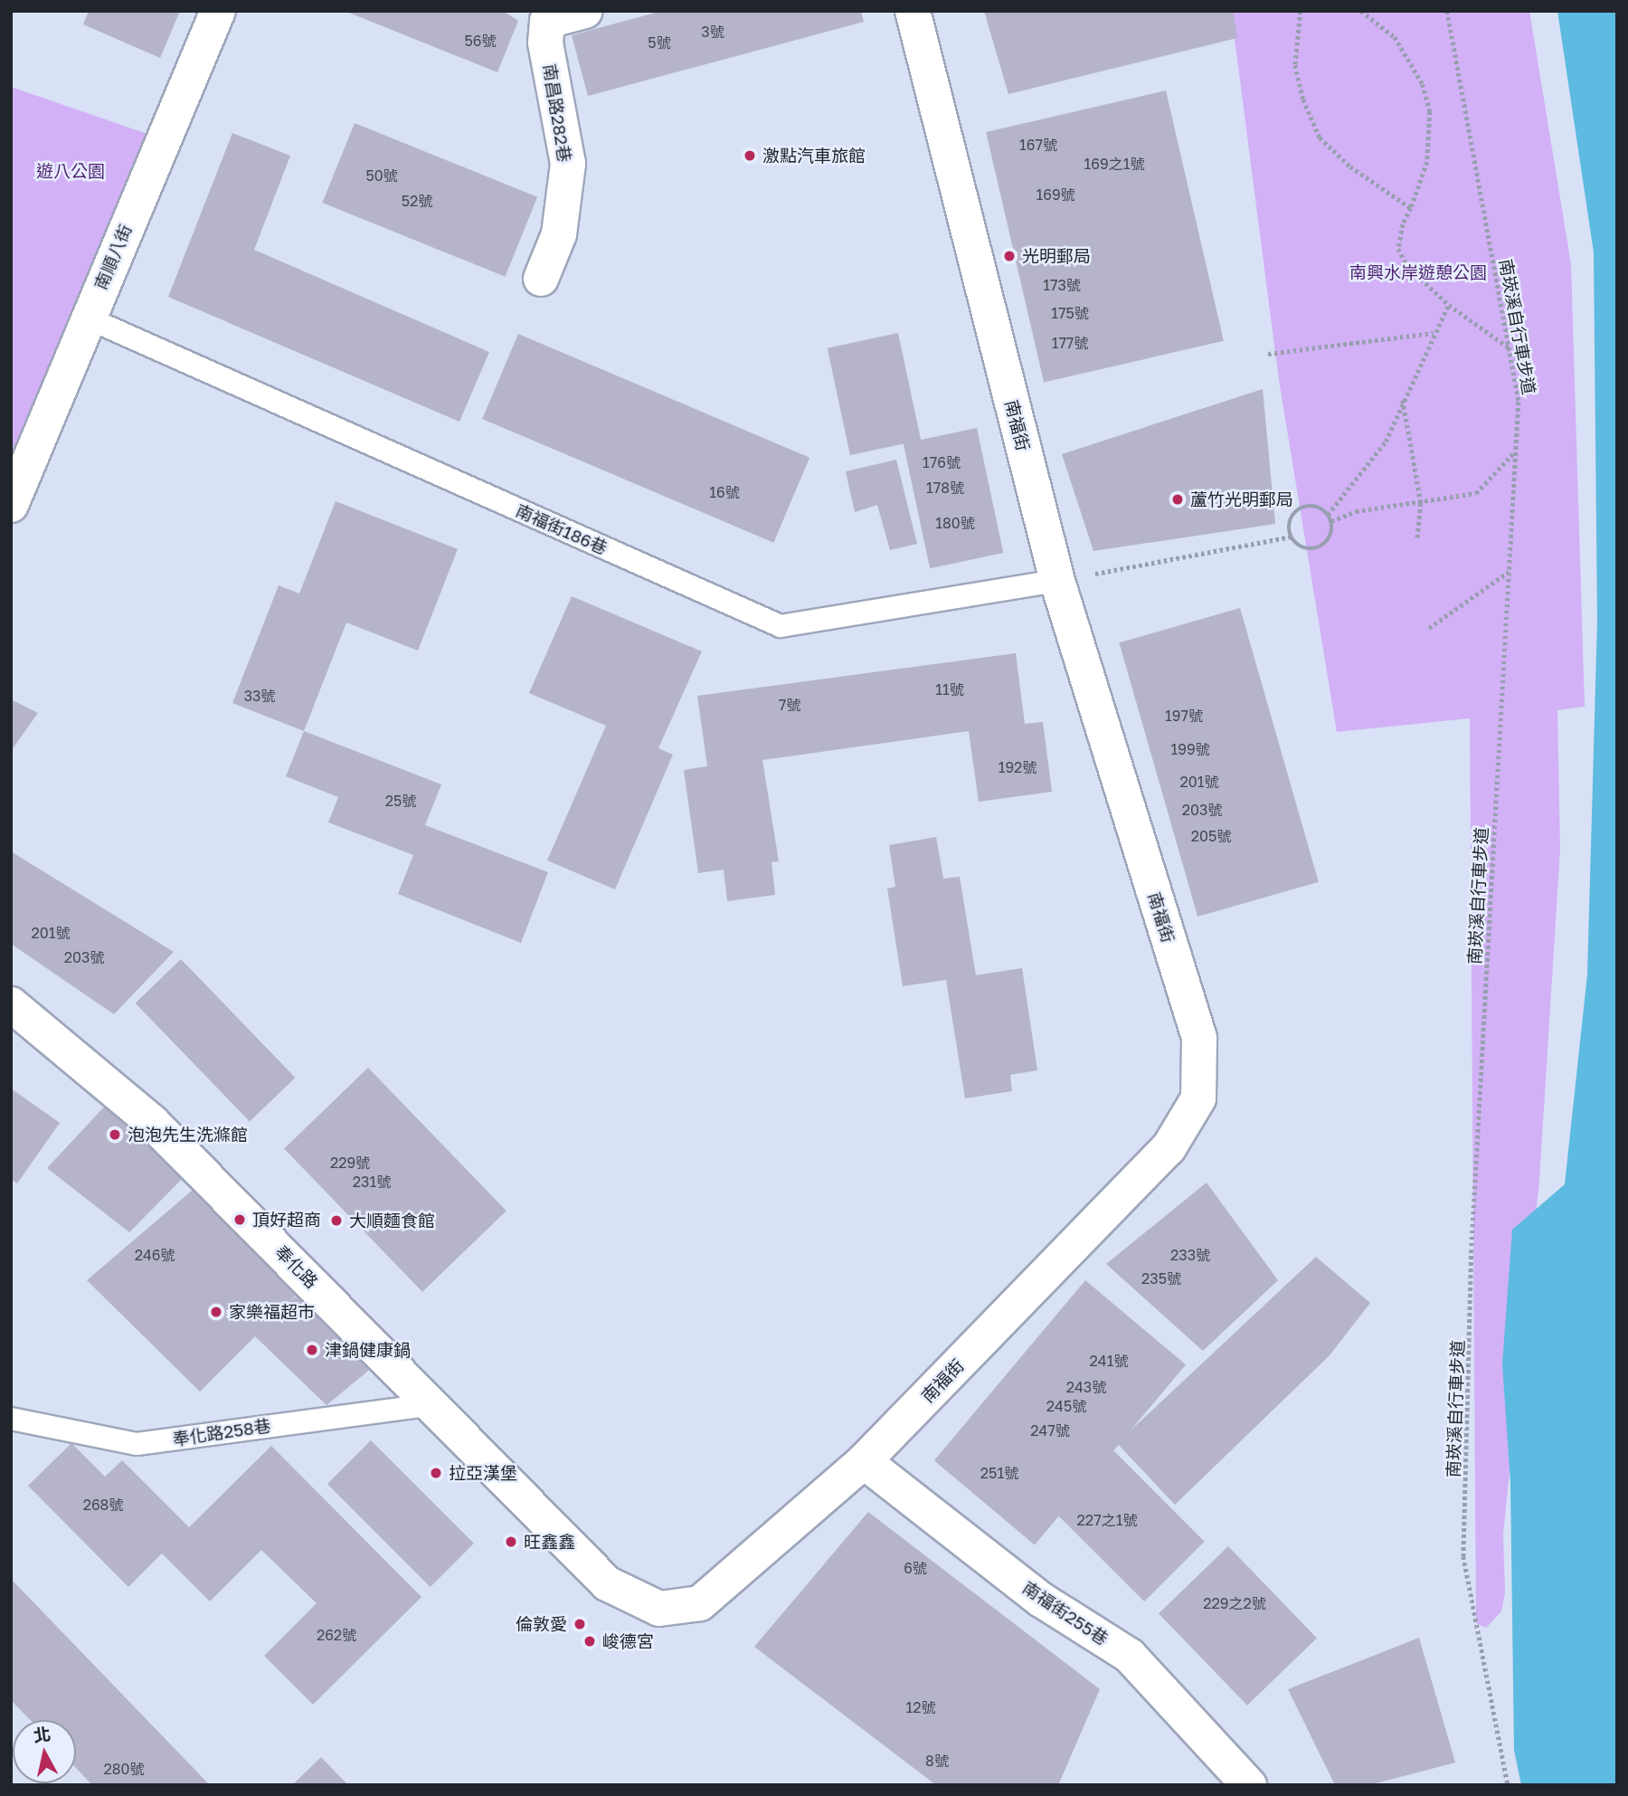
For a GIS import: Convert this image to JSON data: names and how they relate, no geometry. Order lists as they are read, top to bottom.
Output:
{
  "streets": {
    "street": [
      "南昌路282巷",
      "南順八街",
      "南福街",
      "奉化路",
      "南福街255巷"
    ],
    "lane": ["南福街186巷", "奉化路258巷"],
    "path": ["南崁溪自行車步道"]
  },
  "crossings": [
    ["南順八街", "南福街186巷"],
    ["南福街", "南福街186巷"],
    ["南福街", "奉化路"],
    ["南福街", "南福街255巷"],
    ["奉化路", "奉化路258巷"]
  ],
  "parks": ["遊八公園", "南興水岸遊憩公園"],
  "places": [
    "激點汽車旅館",
    "光明郵局",
    "蘆竹光明郵局",
    "泡泡先生洗滌館",
    "頂好超商",
    "大順麵食館",
    "家樂福超市",
    "津鍋健康鍋",
    "拉亞漢堡",
    "旺鑫鑫",
    "倫敦愛",
    "峻德宮"
  ],
  "house_numbers": [
    "3號",
    "56號",
    "5號",
    "167號",
    "169之1號",
    "50號",
    "169號",
    "52號",
    "173號",
    "175號",
    "177號",
    "176號",
    "178號",
    "16號",
    "180號",
    "11號",
    "33號",
    "7號",
    "197號",
    "199號",
    "192號",
    "201號",
    "25號",
    "203號",
    "205號",
    "201號",
    "203號",
    "229號",
    "231號",
    "246號",
    "233號",
    "235號",
    "241號",
    "243號",
    "245號",
    "247號",
    "251號",
    "268號",
    "227之1號",
    "6號",
    "229之2號",
    "262號",
    "12號",
    "8號",
    "280號"
  ],
  "north": "top"
}
